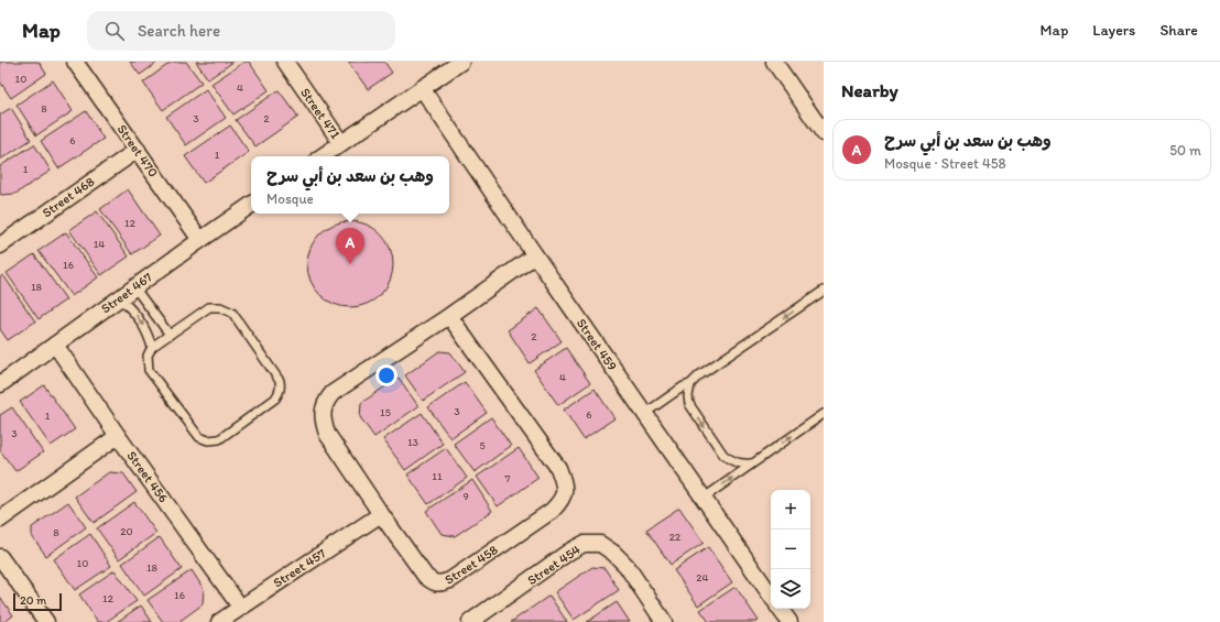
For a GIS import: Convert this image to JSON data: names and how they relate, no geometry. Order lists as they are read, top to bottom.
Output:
{
  "streets": {
    "street": [
      "Street 471",
      "Street 470",
      "Street 468",
      "Street 467",
      "Street 459",
      "Street 456",
      "Street 458",
      "Street 454",
      "Street 457"
    ]
  },
  "crossings": [
    ["Street 470", "Street 468"],
    ["Street 470", "Street 467"],
    ["Street 467", "Street 456"],
    ["Street 459", "Street 458"],
    ["Street 456", "Street 457"],
    ["Street 458", "Street 457"]
  ],
  "house_numbers": [
    "10",
    "4",
    "8",
    "3",
    "2",
    "6",
    "1",
    "1",
    "12",
    "14",
    "16",
    "18",
    "2",
    "4",
    "3",
    "15",
    "6",
    "1",
    "3",
    "13",
    "5",
    "11",
    "7",
    "9",
    "20",
    "8",
    "22",
    "10",
    "18",
    "24",
    "16",
    "12"
  ],
  "scale_bar": "20 m",
  "page": {
    "header": "Map",
    "search": "Search here",
    "nav": ["Map", "Layers", "Share"],
    "heading": "Nearby",
    "list": [
      {
        "mark": "A",
        "name": "وهب بن سعد بن أبي سرح",
        "note": "Mosque · Street 458",
        "value": "50 m"
      }
    ],
    "popup": ["وهب بن سعد بن أبي سرح", "Mosque"],
    "pins": "A",
    "map_buttons": ["+", "−"],
    "scale": "20 m"
  }
}
